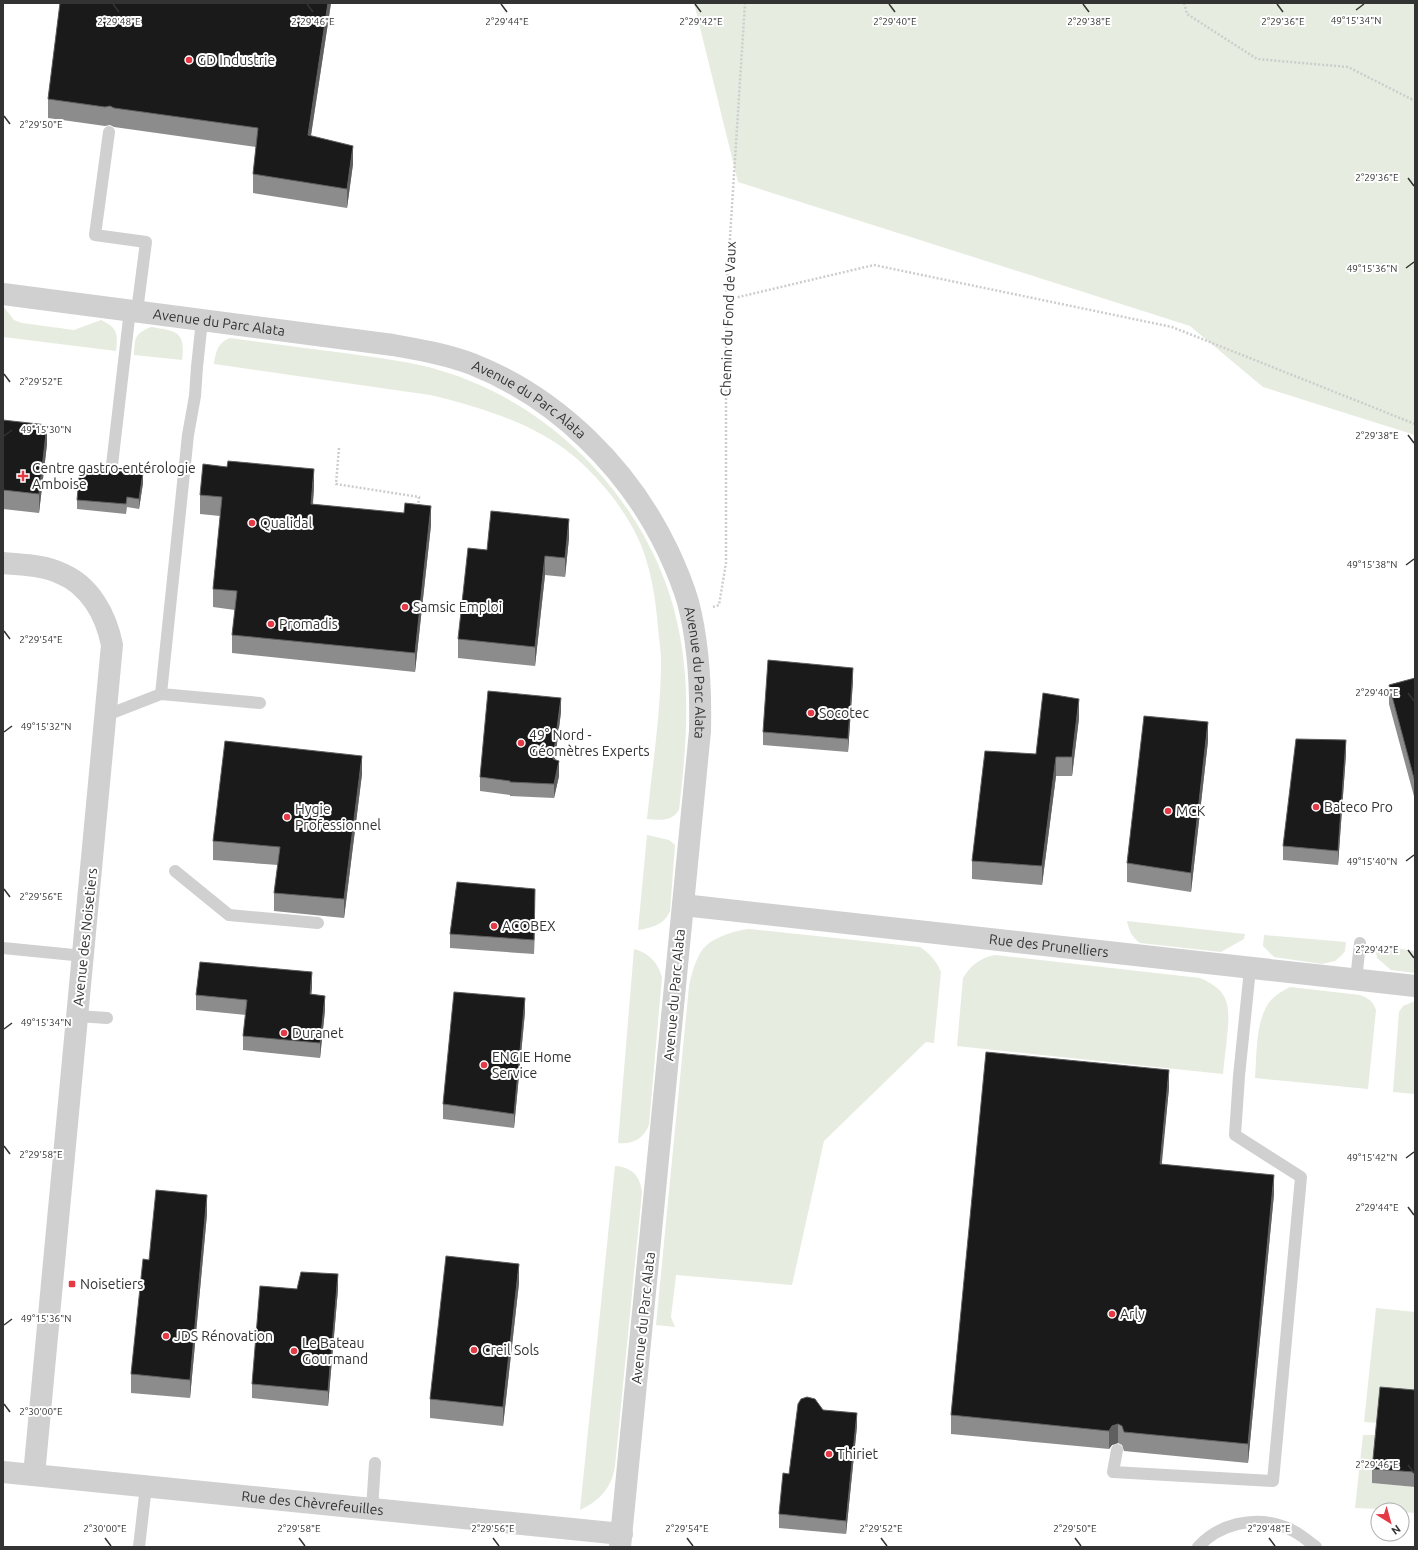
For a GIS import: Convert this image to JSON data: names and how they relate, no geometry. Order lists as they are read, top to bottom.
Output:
{
  "streets": {
    "street": [
      "Avenue du Parc Alata",
      "Avenue des Noisetiers",
      "Rue des Prunelliers",
      "Rue des Chèvrefeuilles"
    ],
    "path": ["Chemin du Fond de Vaux"]
  },
  "crossings": [
    ["Chemin du Fond de Vaux", "Avenue du Parc Alata"],
    ["Avenue du Parc Alata", "Rue des Prunelliers"],
    ["Avenue du Parc Alata", "Rue des Chèvrefeuilles"],
    ["Avenue des Noisetiers", "Rue des Chèvrefeuilles"]
  ],
  "places": {
    "other": [
      "GD Industrie",
      "Qualidal",
      "Samsic Emploi",
      "Promadis",
      "Socotec",
      "49° Nord - Géomètres Experts",
      "Bateco Pro",
      "MCK",
      "Hygie Professionnel",
      "ACOBEX",
      "Duranet",
      "ENGIE Home Service",
      "Arly",
      "JDS Rénovation",
      "Creil Sols",
      "Le Bateau Gourmand",
      "Thiriet"
    ],
    "health": ["Centre gastro-entérologie Amboise"],
    "transit": ["Noisetiers"]
  },
  "north": "bottom right",
  "coordinates": [
    "49°15'34\"N",
    "2°29'48\"E",
    "2°29'46\"E",
    "2°29'44\"E",
    "2°29'42\"E",
    "2°29'40\"E",
    "2°29'38\"E",
    "2°29'36\"E",
    "2°29'50\"E",
    "49°15'36\"N",
    "2°29'52\"E",
    "49°15'30\"N",
    "49°15'38\"N",
    "2°29'54\"E",
    "49°15'32\"N",
    "49°15'40\"N",
    "2°29'56\"E",
    "2°29'58\"E",
    "49°15'42\"N",
    "2°30'00\"E"
  ]
}
